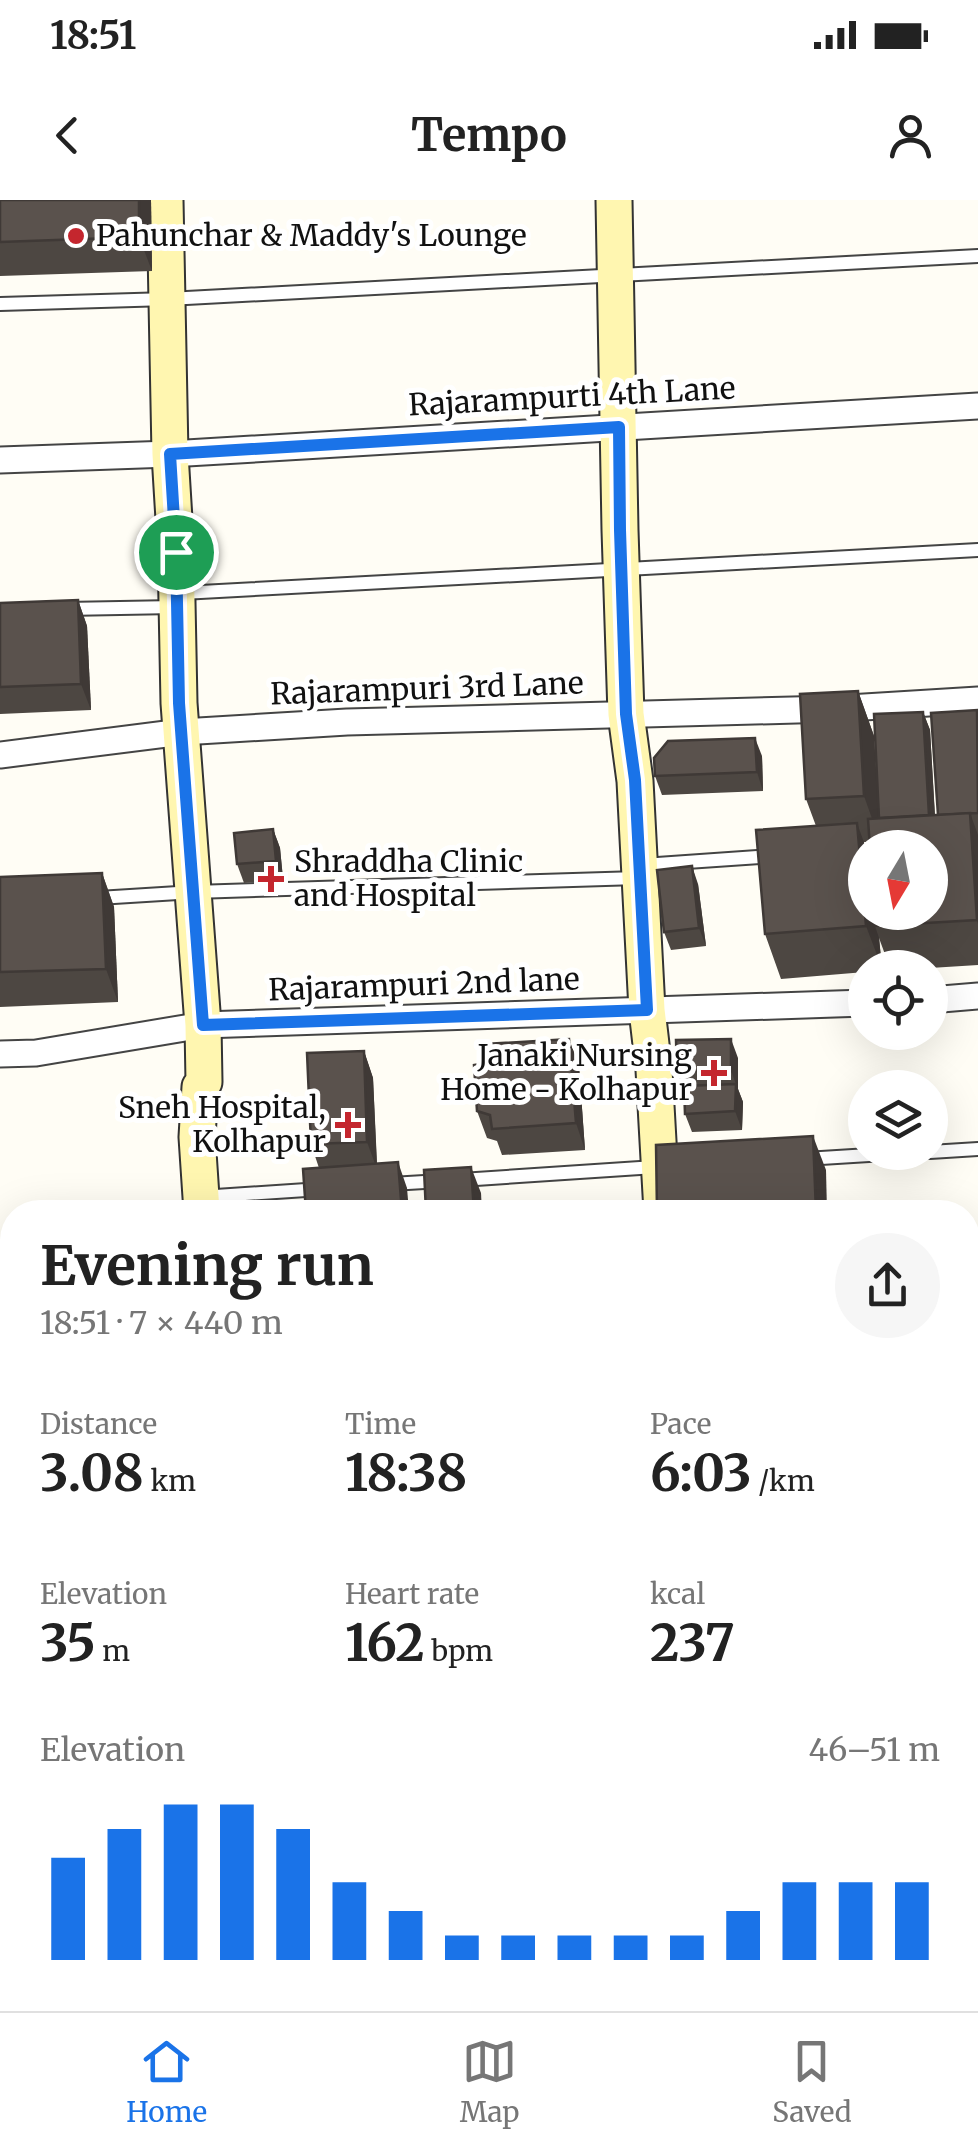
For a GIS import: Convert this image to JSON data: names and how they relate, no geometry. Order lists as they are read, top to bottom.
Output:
{
  "streets": {
    "street": ["Rajarampurti 4th Lane", "Rajarampuri 3rd Lane", "Rajarampuri 2nd lane"]
  },
  "places": {
    "other": ["Pahunchar & Maddy's Lounge"],
    "health": ["Shraddha Clinic and Hospital", "Janaki Nursing Home - Kolhapur", "Sneh Hospital, Kolhapur"]
  },
  "north": "bottom",
  "page": {
    "status": "18:51",
    "header": "Tempo",
    "heading": ["Evening run", "18:51 · 7 × 440 m"],
    "stats": [
      ["Distance", "3.08 km"],
      ["Time", "18:38"],
      ["Pace", "6:03 /km"],
      ["Elevation", "35 m"],
      ["Heart rate", "162 bpm"],
      ["kcal", "237"]
    ],
    "chart": ["Elevation", "46–51 m"],
    "tabs": ["Home", "Map", "Saved"]
  }
}
